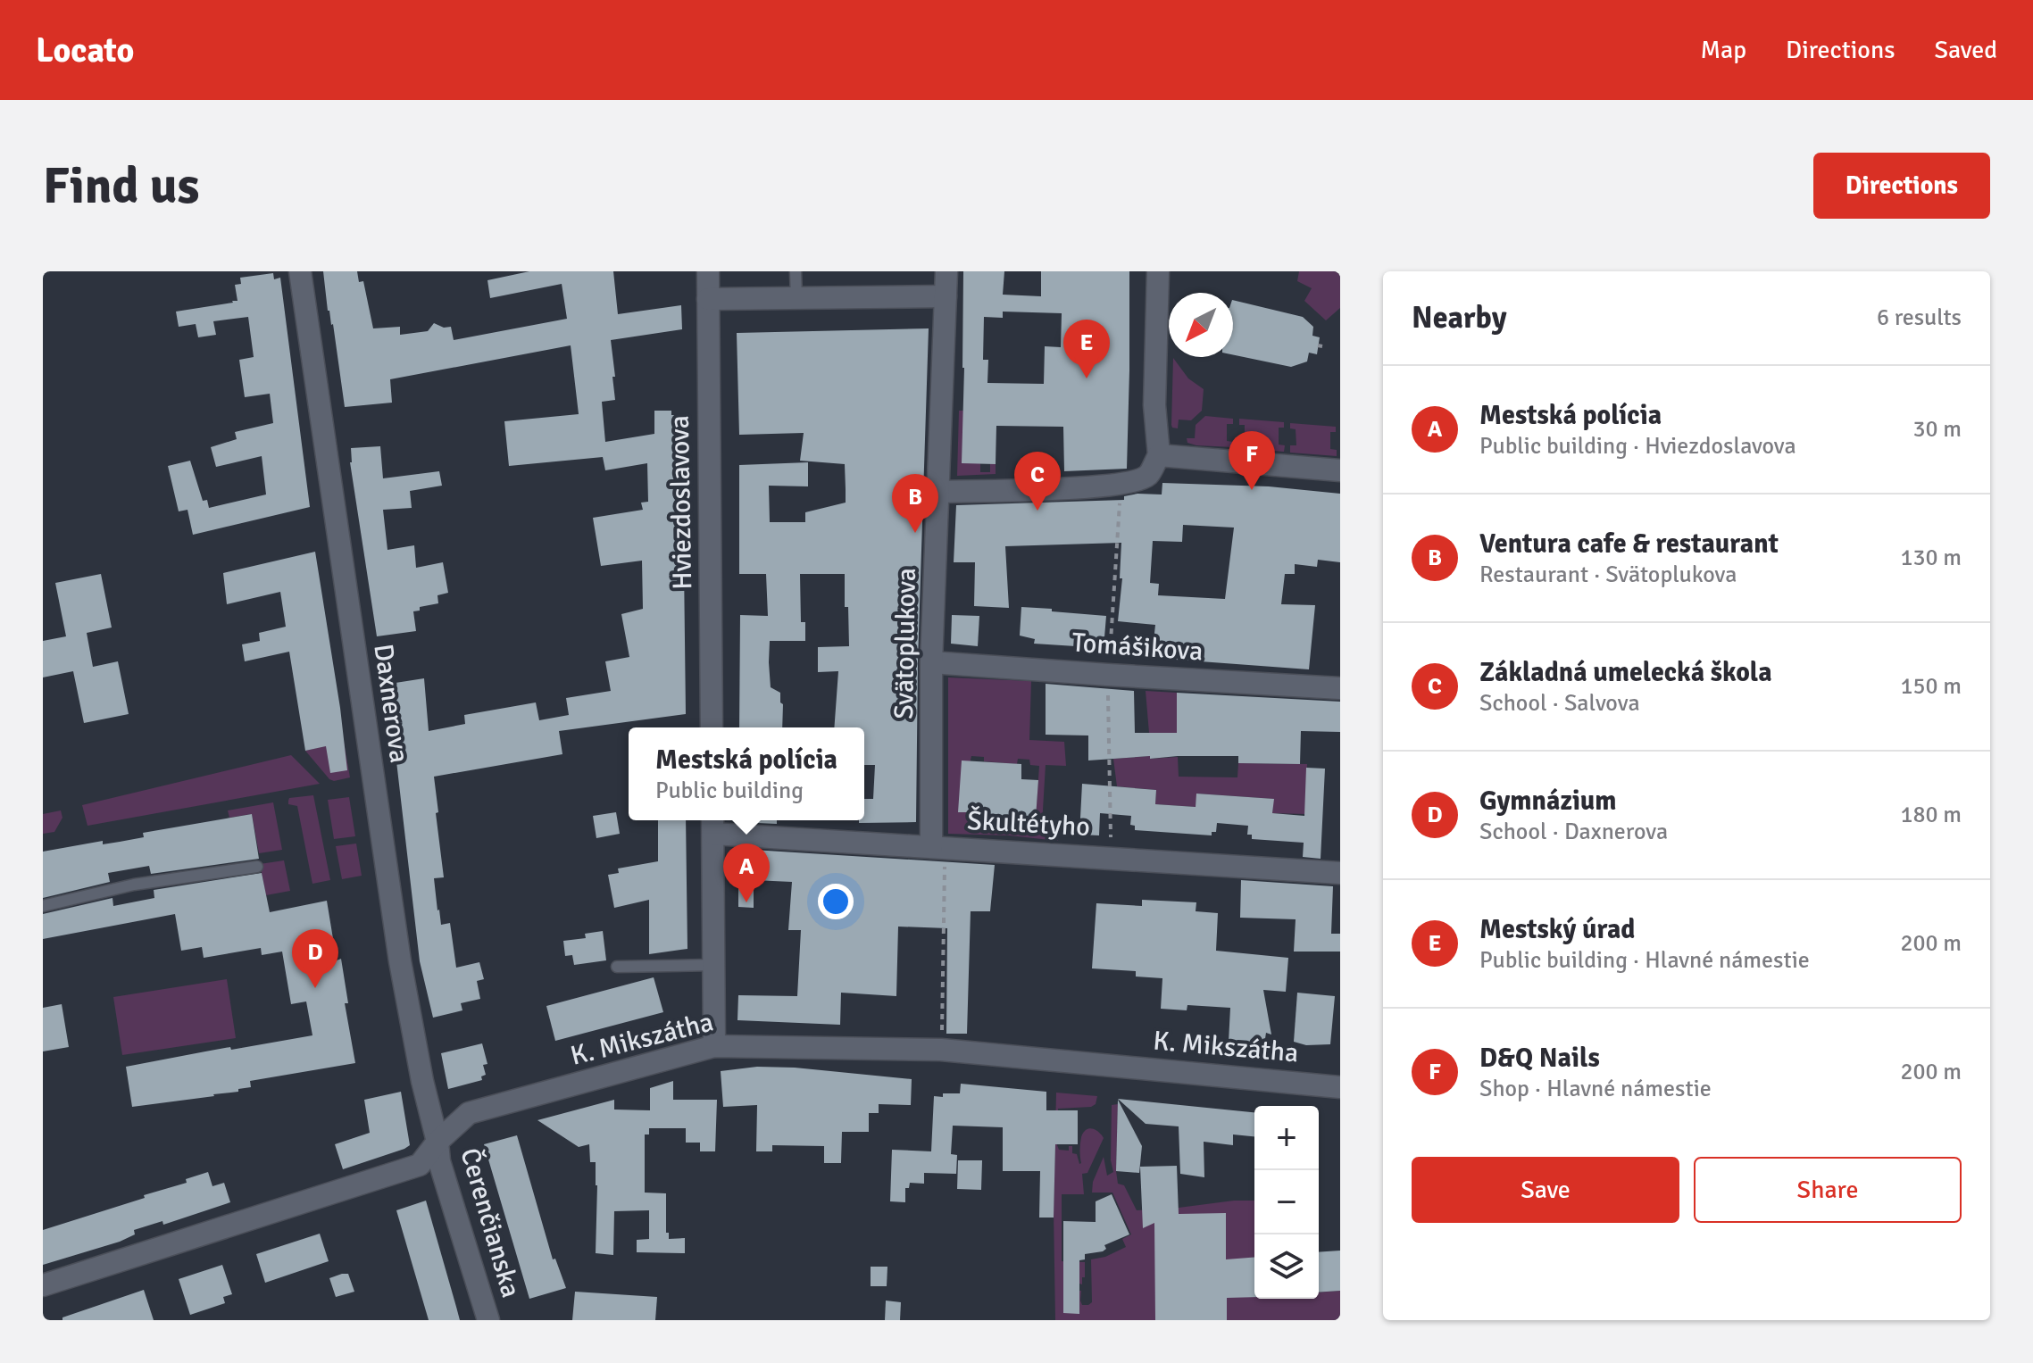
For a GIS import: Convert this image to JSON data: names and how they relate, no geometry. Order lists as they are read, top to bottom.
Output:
{
  "streets": {
    "street": [
      "Hviezdoslavova",
      "Svätoplukova",
      "Tomášikova",
      "Daxnerova",
      "Škultétyho",
      "K. Mikszátha",
      "Čerenčianska"
    ]
  },
  "crossings": [
    ["Svätoplukova", "Tomášikova"],
    ["Svätoplukova", "Škultétyho"],
    ["Daxnerova", "K. Mikszátha"],
    ["Daxnerova", "Čerenčianska"],
    ["K. Mikszátha", "Čerenčianska"]
  ],
  "north": "bottom left",
  "page": {
    "header": "Locato",
    "nav": ["Map", "Directions", "Saved"],
    "buttons": [
      "Directions",
      ["Save", "Share"]
    ],
    "title": "Find us",
    "heading": ["Nearby", "6 results"],
    "pins": [
      "E",
      "F",
      "C",
      "B",
      "A",
      "D"
    ],
    "list": [
      {
        "mark": "A",
        "name": "Mestská polícia",
        "note": "Public building · Hviezdoslavova",
        "value": "30 m"
      },
      {
        "mark": "B",
        "name": "Ventura cafe & restaurant",
        "note": "Restaurant · Svätoplukova",
        "value": "130 m"
      },
      {
        "mark": "C",
        "name": "Základná umelecká škola",
        "note": "School · Salvova",
        "value": "150 m"
      },
      {
        "mark": "D",
        "name": "Gymnázium",
        "note": "School · Daxnerova",
        "value": "180 m"
      },
      {
        "mark": "E",
        "name": "Mestský úrad",
        "note": "Public building · Hlavné námestie",
        "value": "200 m"
      },
      {
        "mark": "F",
        "name": "D&Q Nails",
        "note": "Shop · Hlavné námestie",
        "value": "200 m"
      }
    ],
    "popup": ["Mestská polícia", "Public building"],
    "map_buttons": ["+", "−"]
  }
}
